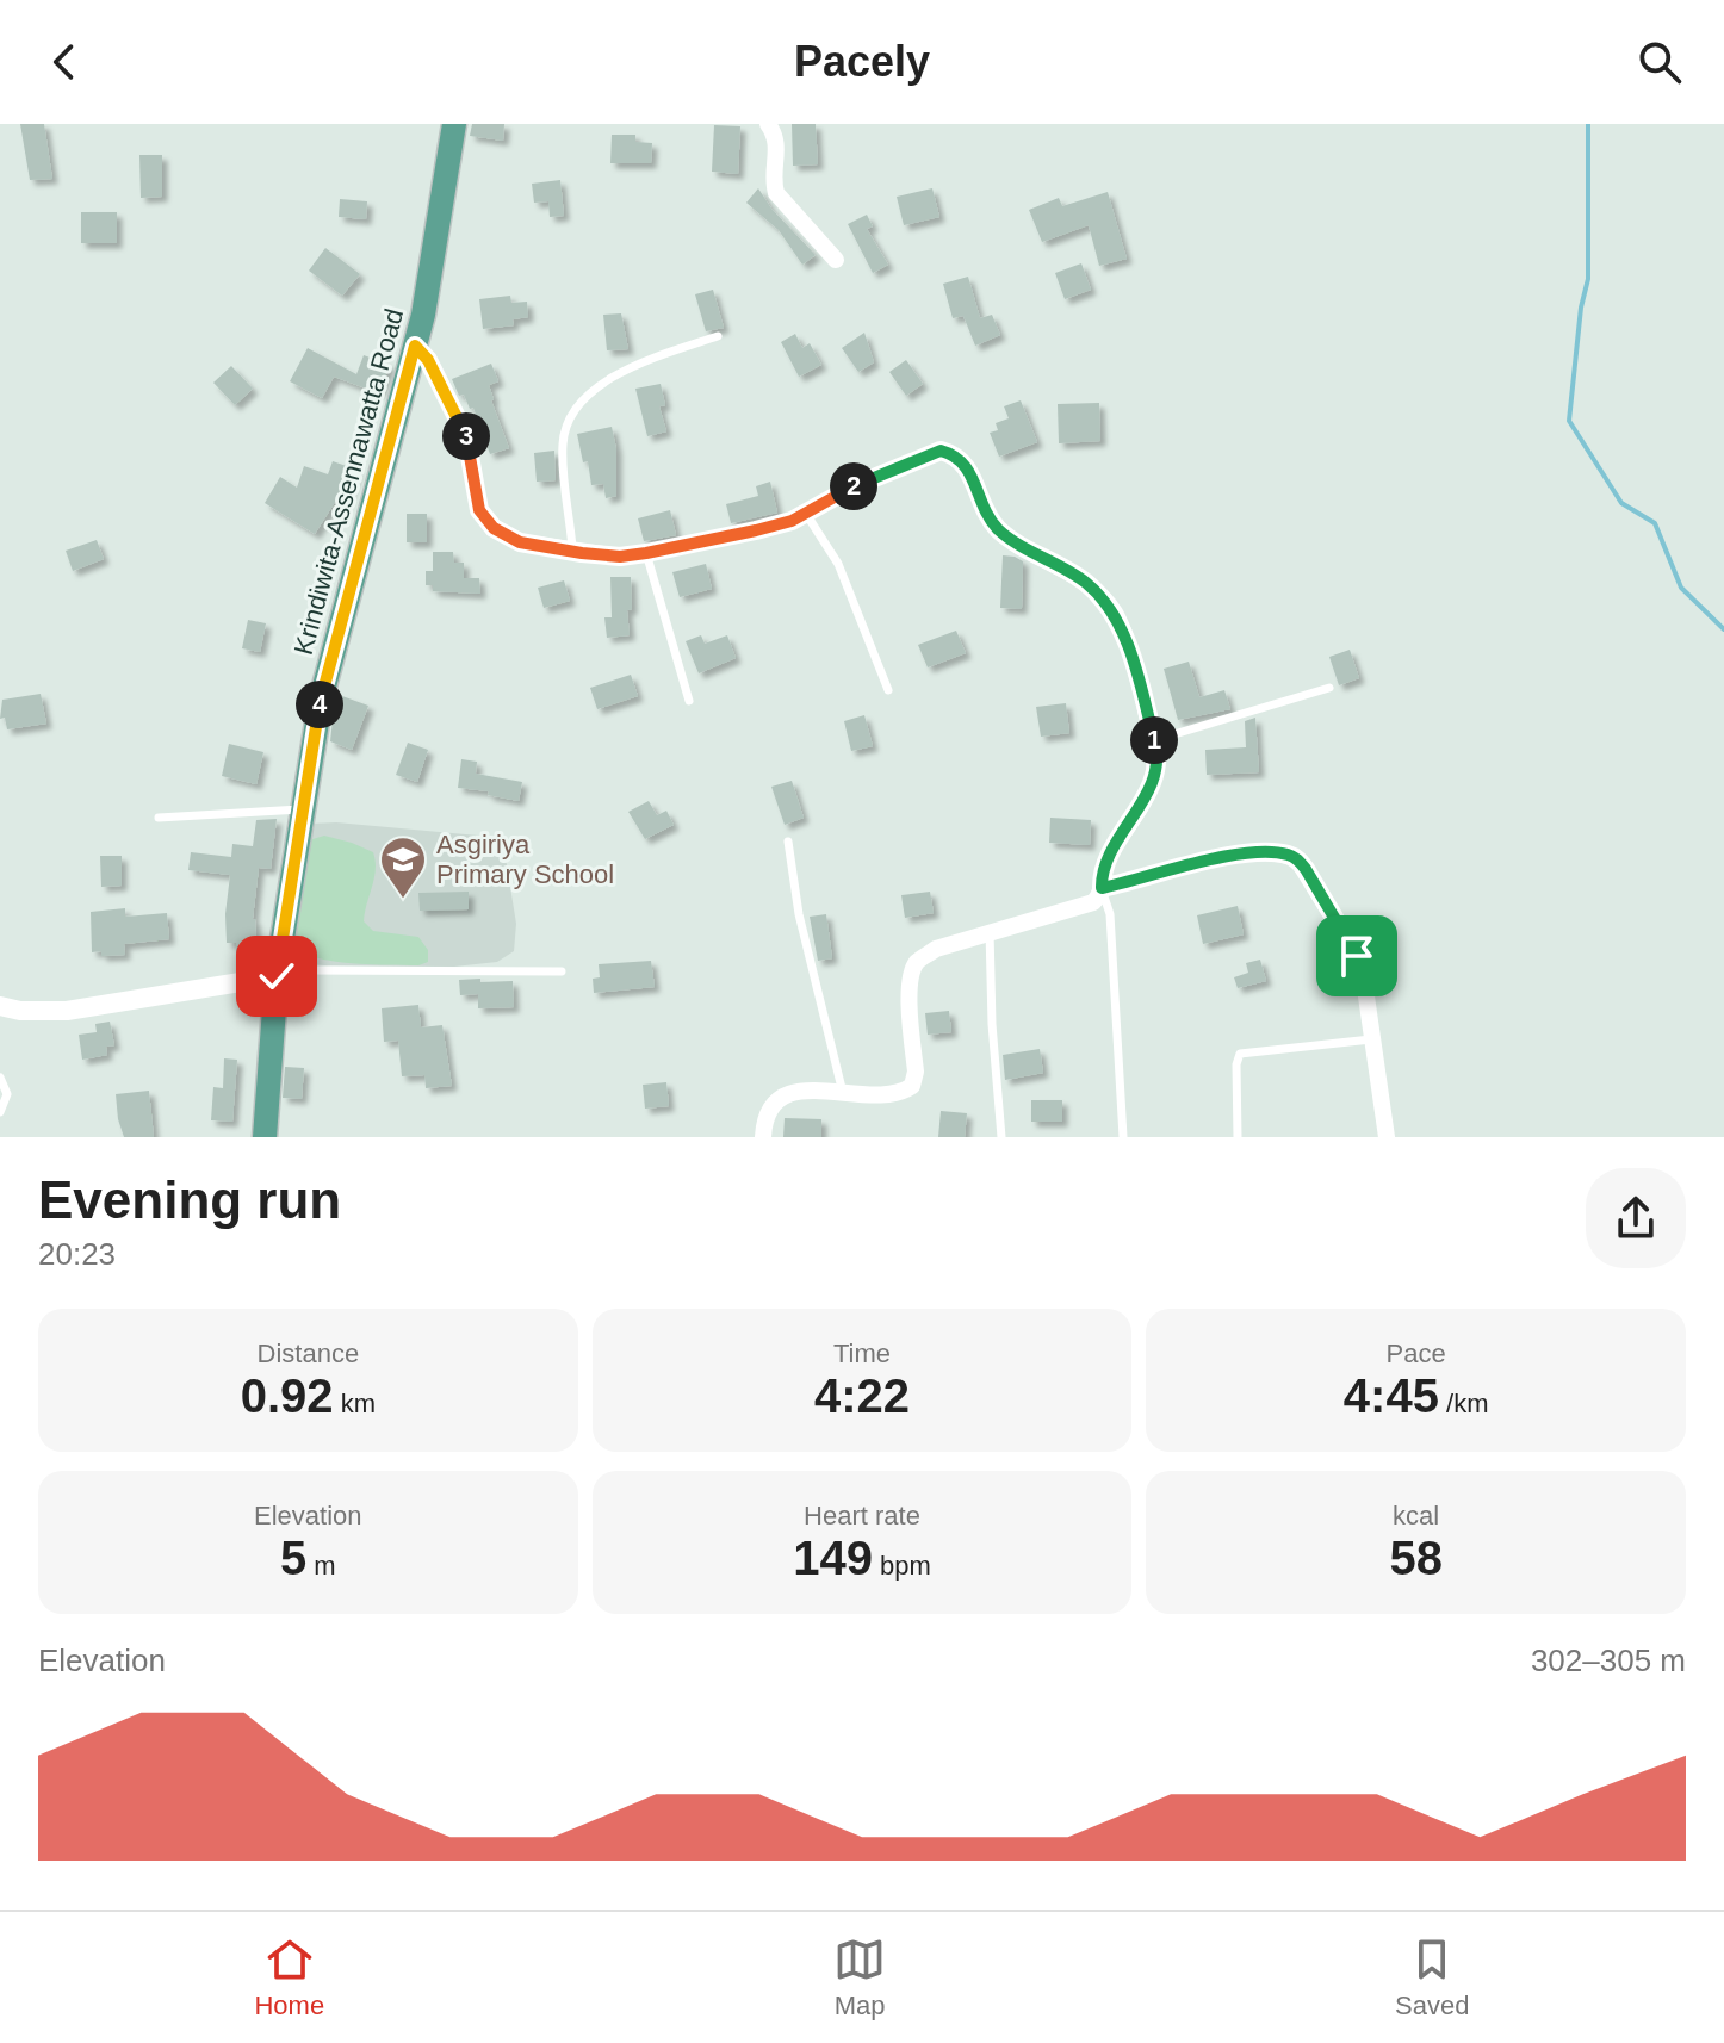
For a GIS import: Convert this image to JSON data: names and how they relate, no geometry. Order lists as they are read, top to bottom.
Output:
{
  "streets": {
    "main road": ["Krindiwita-Assennawatta Road"]
  },
  "places": {
    "school or university": ["Asgiriya Primary School"]
  },
  "page": {
    "header": "Pacely",
    "pins": [
      "3",
      "2",
      "4",
      "1"
    ],
    "heading": ["Evening run", "20:23"],
    "stats": [
      ["Distance", "0.92 km"],
      ["Time", "4:22"],
      ["Pace", "4:45 /km"],
      ["Elevation", "5 m"],
      ["Heart rate", "149 bpm"],
      ["kcal", "58"]
    ],
    "chart": ["Elevation", "302–305 m"],
    "tabs": ["Home", "Map", "Saved"]
  }
}
